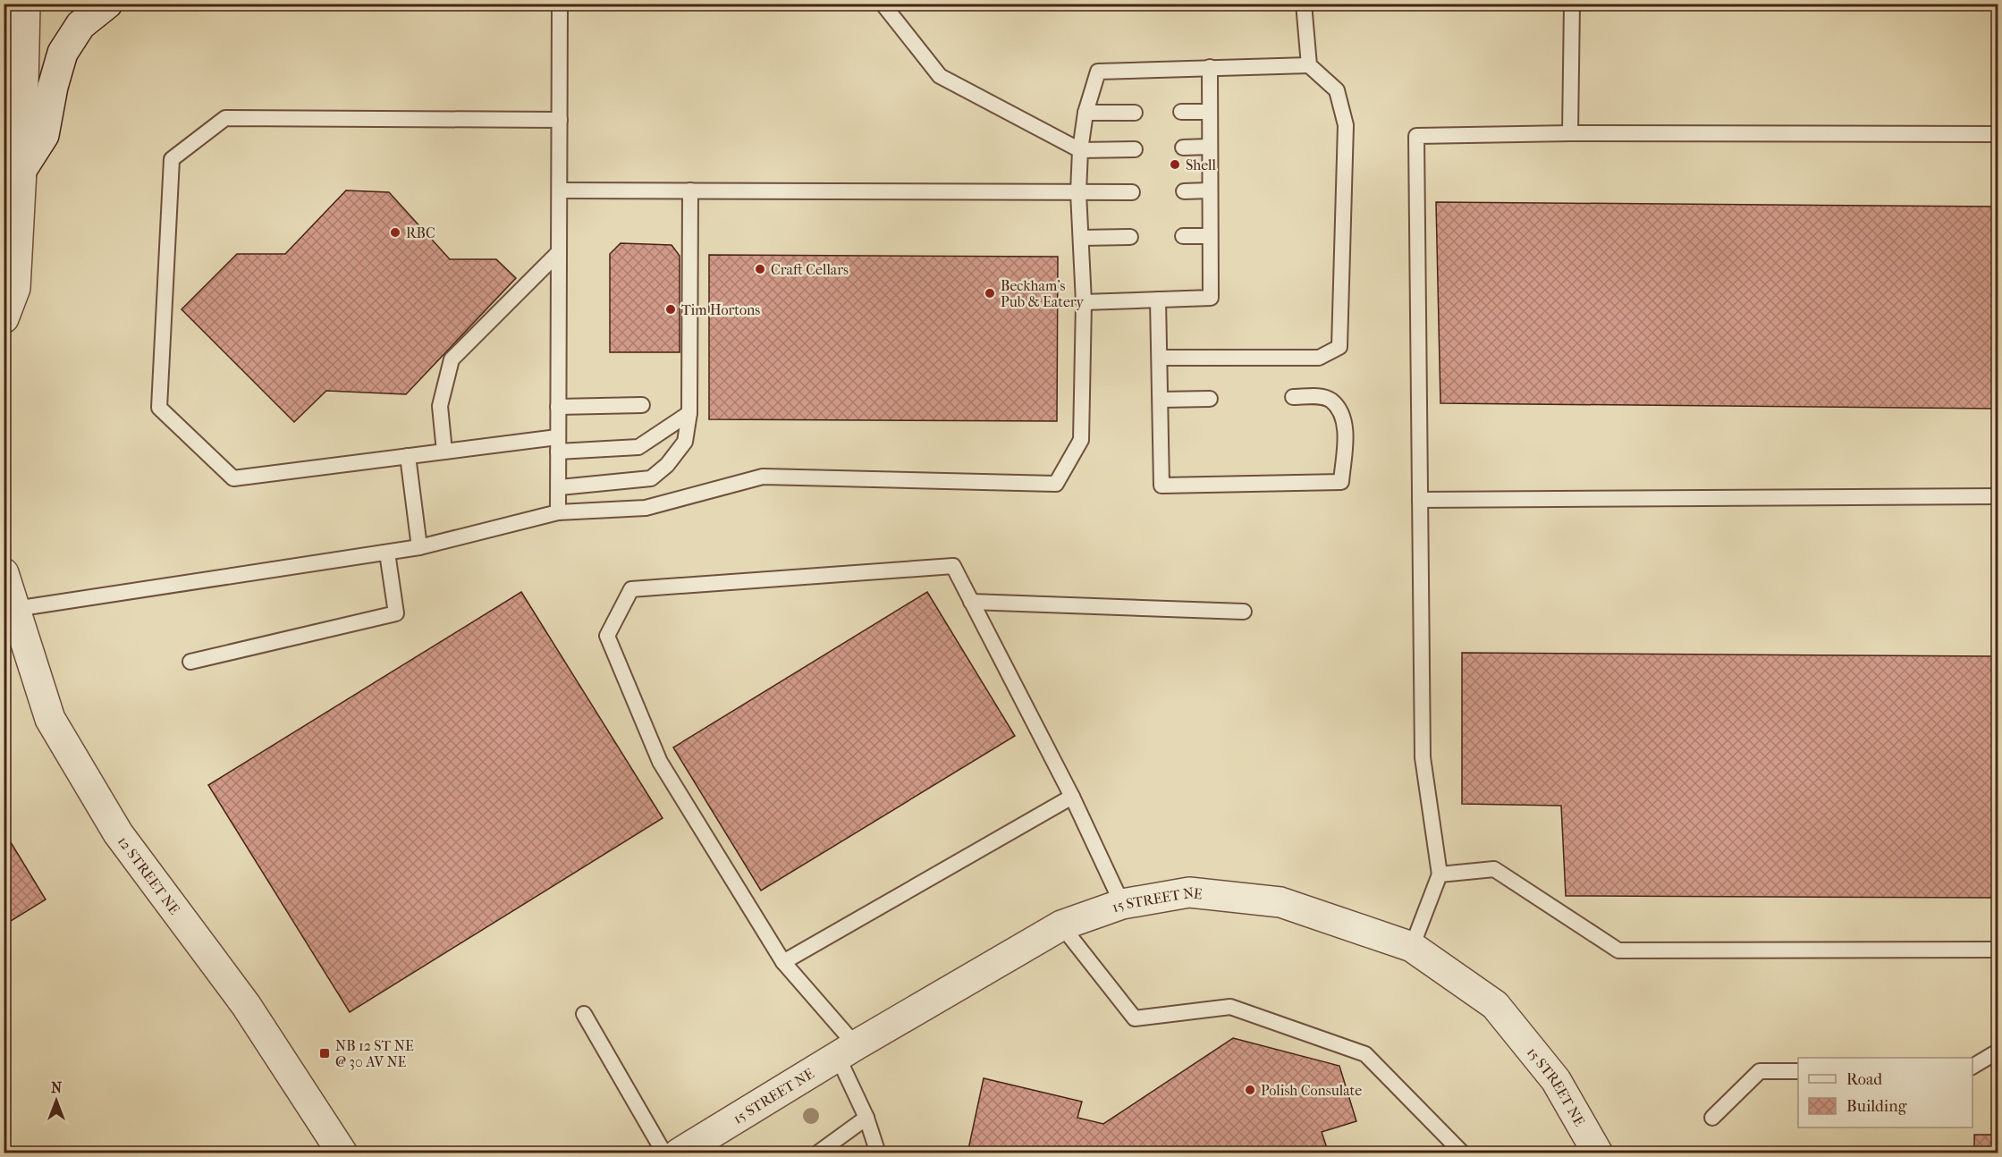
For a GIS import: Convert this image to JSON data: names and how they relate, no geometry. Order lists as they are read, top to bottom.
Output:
{
  "streets": {
    "street": ["12 STREET NE", "15 STREET NE"]
  },
  "places": {
    "other": [
      "Shell",
      "RBC",
      "Craft Cellars",
      "Beckham's Pub & Eatery",
      "Tim Hortons",
      "Polish Consulate"
    ],
    "transit": ["NB 12 ST NE @ 30 AV NE"]
  },
  "legend": ["Road", "Building"],
  "north": "top"
}
